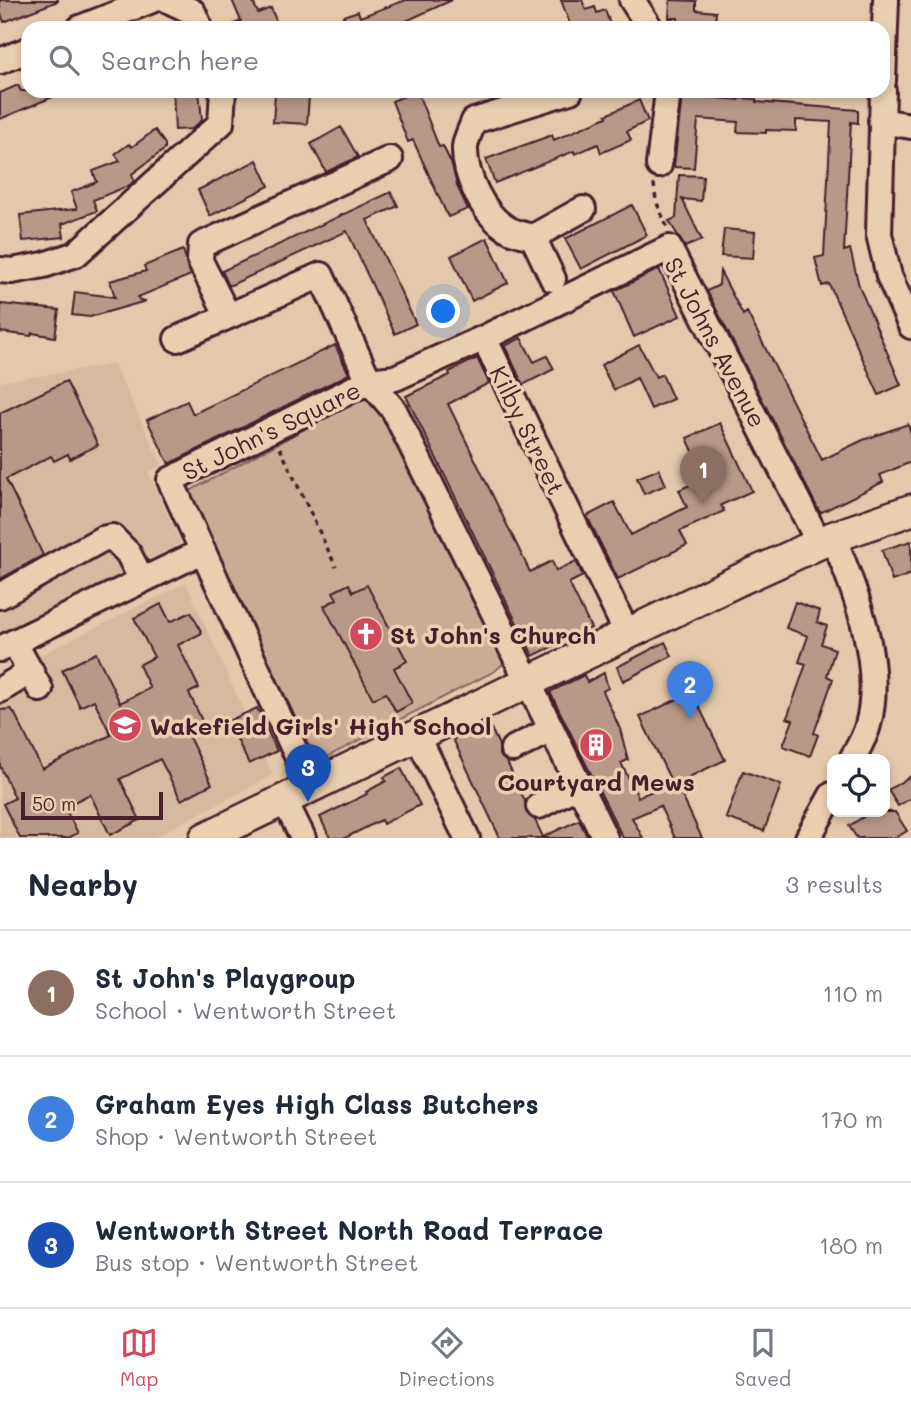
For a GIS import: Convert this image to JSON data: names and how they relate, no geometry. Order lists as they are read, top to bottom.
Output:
{
  "streets": {
    "street": ["St Johns Avenue", "St John's Square", "Kilby Street"]
  },
  "crossings": [
    ["St Johns Avenue", "Kilby Street"],
    ["St John's Square", "Kilby Street"]
  ],
  "places": {
    "church": ["St John's Church"],
    "school or university": ["Wakefield Girls' High School"],
    "building": ["Courtyard Mews"]
  },
  "scale_bar": "50 m",
  "page": {
    "search": "Search here",
    "pins": ["1", "2", "3"],
    "scale": "50 m",
    "heading": ["Nearby", "3 results"],
    "list": [
      {
        "mark": "1",
        "name": "St John's Playgroup",
        "note": "School · Wentworth Street",
        "value": "110 m"
      },
      {
        "mark": "2",
        "name": "Graham Eyes High Class Butchers",
        "note": "Shop · Wentworth Street",
        "value": "170 m"
      },
      {
        "mark": "3",
        "name": "Wentworth Street North Road Terrace",
        "note": "Bus stop · Wentworth Street",
        "value": "180 m"
      }
    ],
    "nav": ["Map", "Directions", "Saved"]
  }
}
